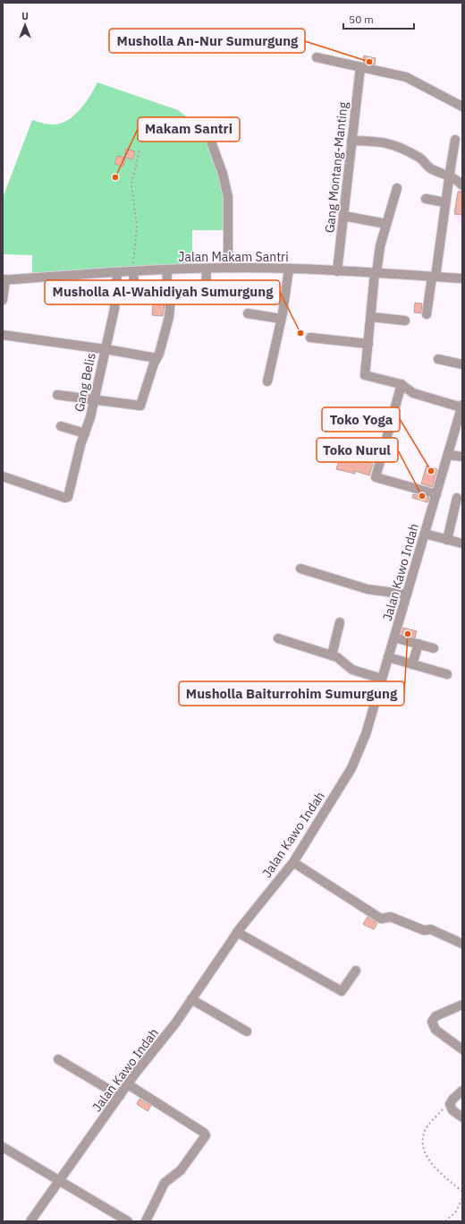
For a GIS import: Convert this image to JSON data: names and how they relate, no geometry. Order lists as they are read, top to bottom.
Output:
{
  "streets": {
    "street": [
      "Gang Montang-Manting",
      "Jalan Makam Santri",
      "Gang Belis",
      "Jalan Kawo Indah"
    ]
  },
  "crossings": [
    ["Gang Montang-Manting", "Jalan Makam Santri"],
    ["Jalan Makam Santri", "Gang Belis"]
  ],
  "places": [
    "Musholla An-Nur Sumurgung",
    "Makam Santri",
    "Musholla Al-Wahidiyah Sumurgung",
    "Toko Yoga",
    "Toko Nurul",
    "Musholla Baiturrohim Sumurgung"
  ],
  "scale_bar": "50 m",
  "north": "top"
}
